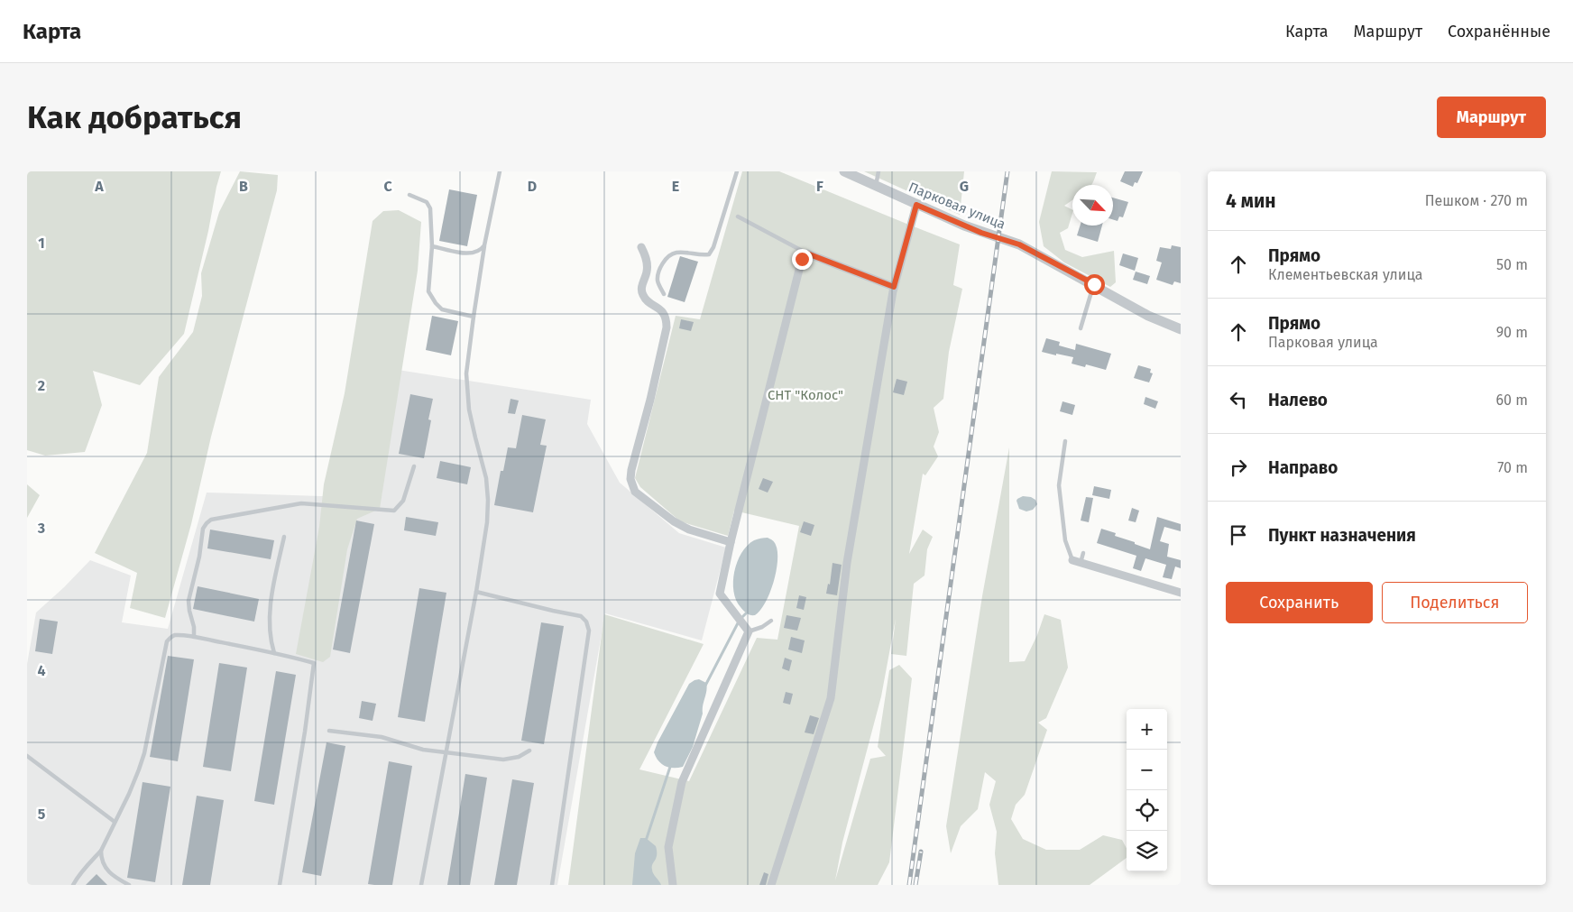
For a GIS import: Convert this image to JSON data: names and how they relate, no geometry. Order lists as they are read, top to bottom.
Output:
{
  "streets": {
    "street": ["Парковая улица"]
  },
  "parks": ["СНТ \"Колос\""],
  "north": "bottom right",
  "page": {
    "header": "Карта",
    "nav": ["Карта", "Маршрут", "Сохранённые"],
    "buttons": [
      "Маршрут",
      ["Сохранить", "Поделиться"]
    ],
    "title": "Как добраться",
    "heading": ["4 мин", "Пешком · 270 m"],
    "list": [
      ["Прямо", "Клементьевская улица", "50 m"],
      ["Прямо", "Парковая улица", "90 m"],
      ["Налево", "60 m"],
      ["Направо", "70 m"],
      "Пункт назначения"
    ],
    "map_buttons": ["+", "−"]
  },
  "grid": {
    "columns": [
      "A",
      "B",
      "C",
      "D",
      "E",
      "F",
      "G"
    ],
    "rows": [
      "1",
      "2",
      "3",
      "4",
      "5"
    ]
  }
}
